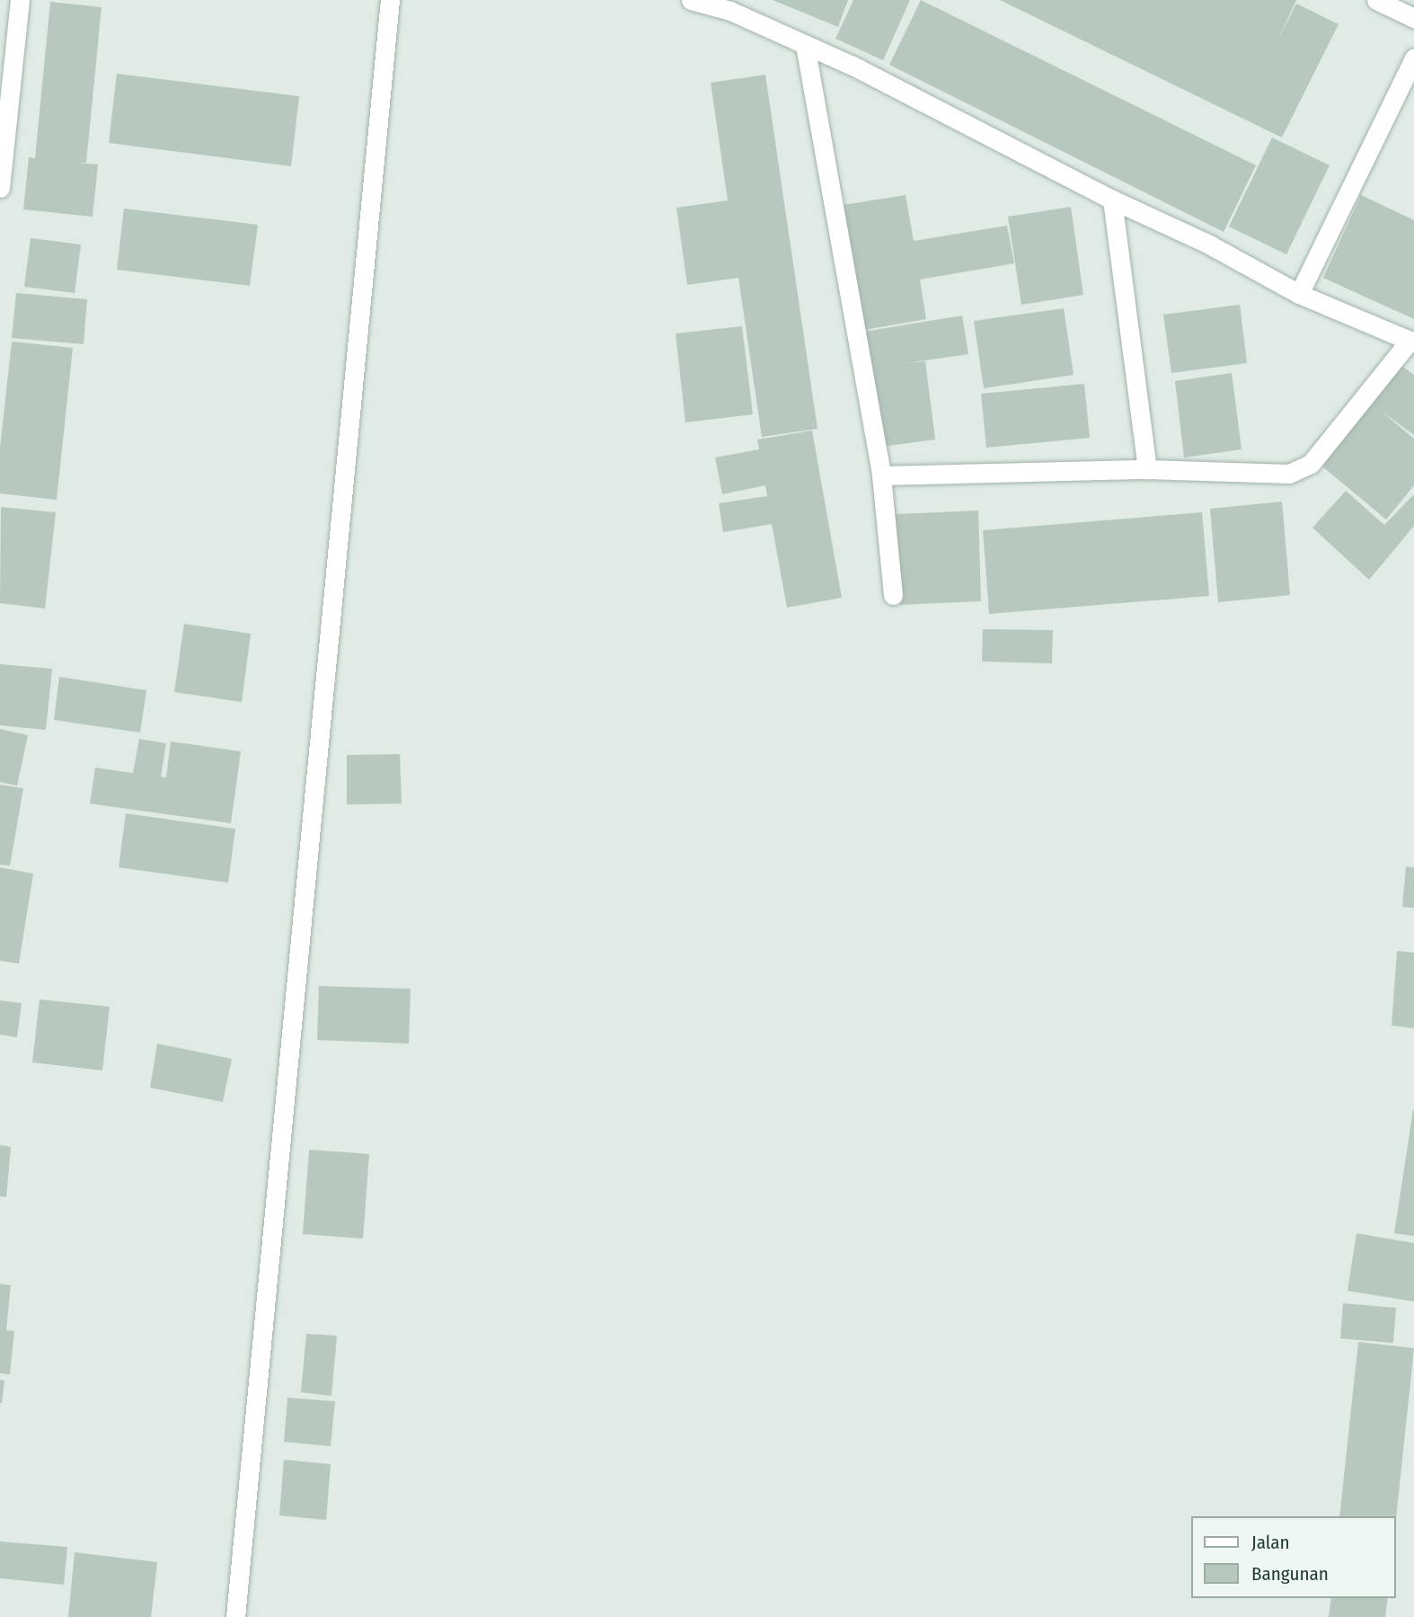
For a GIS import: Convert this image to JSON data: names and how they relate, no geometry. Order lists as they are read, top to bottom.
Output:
{
  "legend": ["Jalan", "Bangunan"]
}
